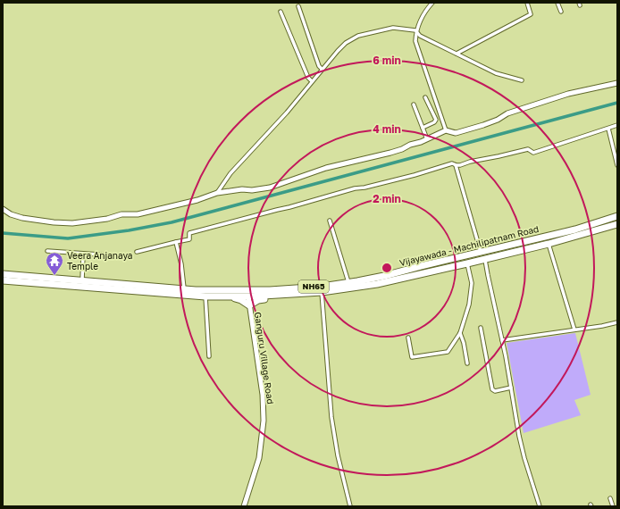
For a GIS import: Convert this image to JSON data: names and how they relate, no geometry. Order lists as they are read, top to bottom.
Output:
{
  "streets": {
    "highway": ["Vijayawada - Machilipatnam Road", "NH65"],
    "street": ["Ganguru Village Road"]
  },
  "crossings": [
    ["Vijayawada - Machilipatnam Road", "Ganguru Village Road"]
  ],
  "places": {
    "temple": ["Veera Anjanaya Temple"]
  },
  "rings": ["6 min", "4 min", "2 min"]
}
